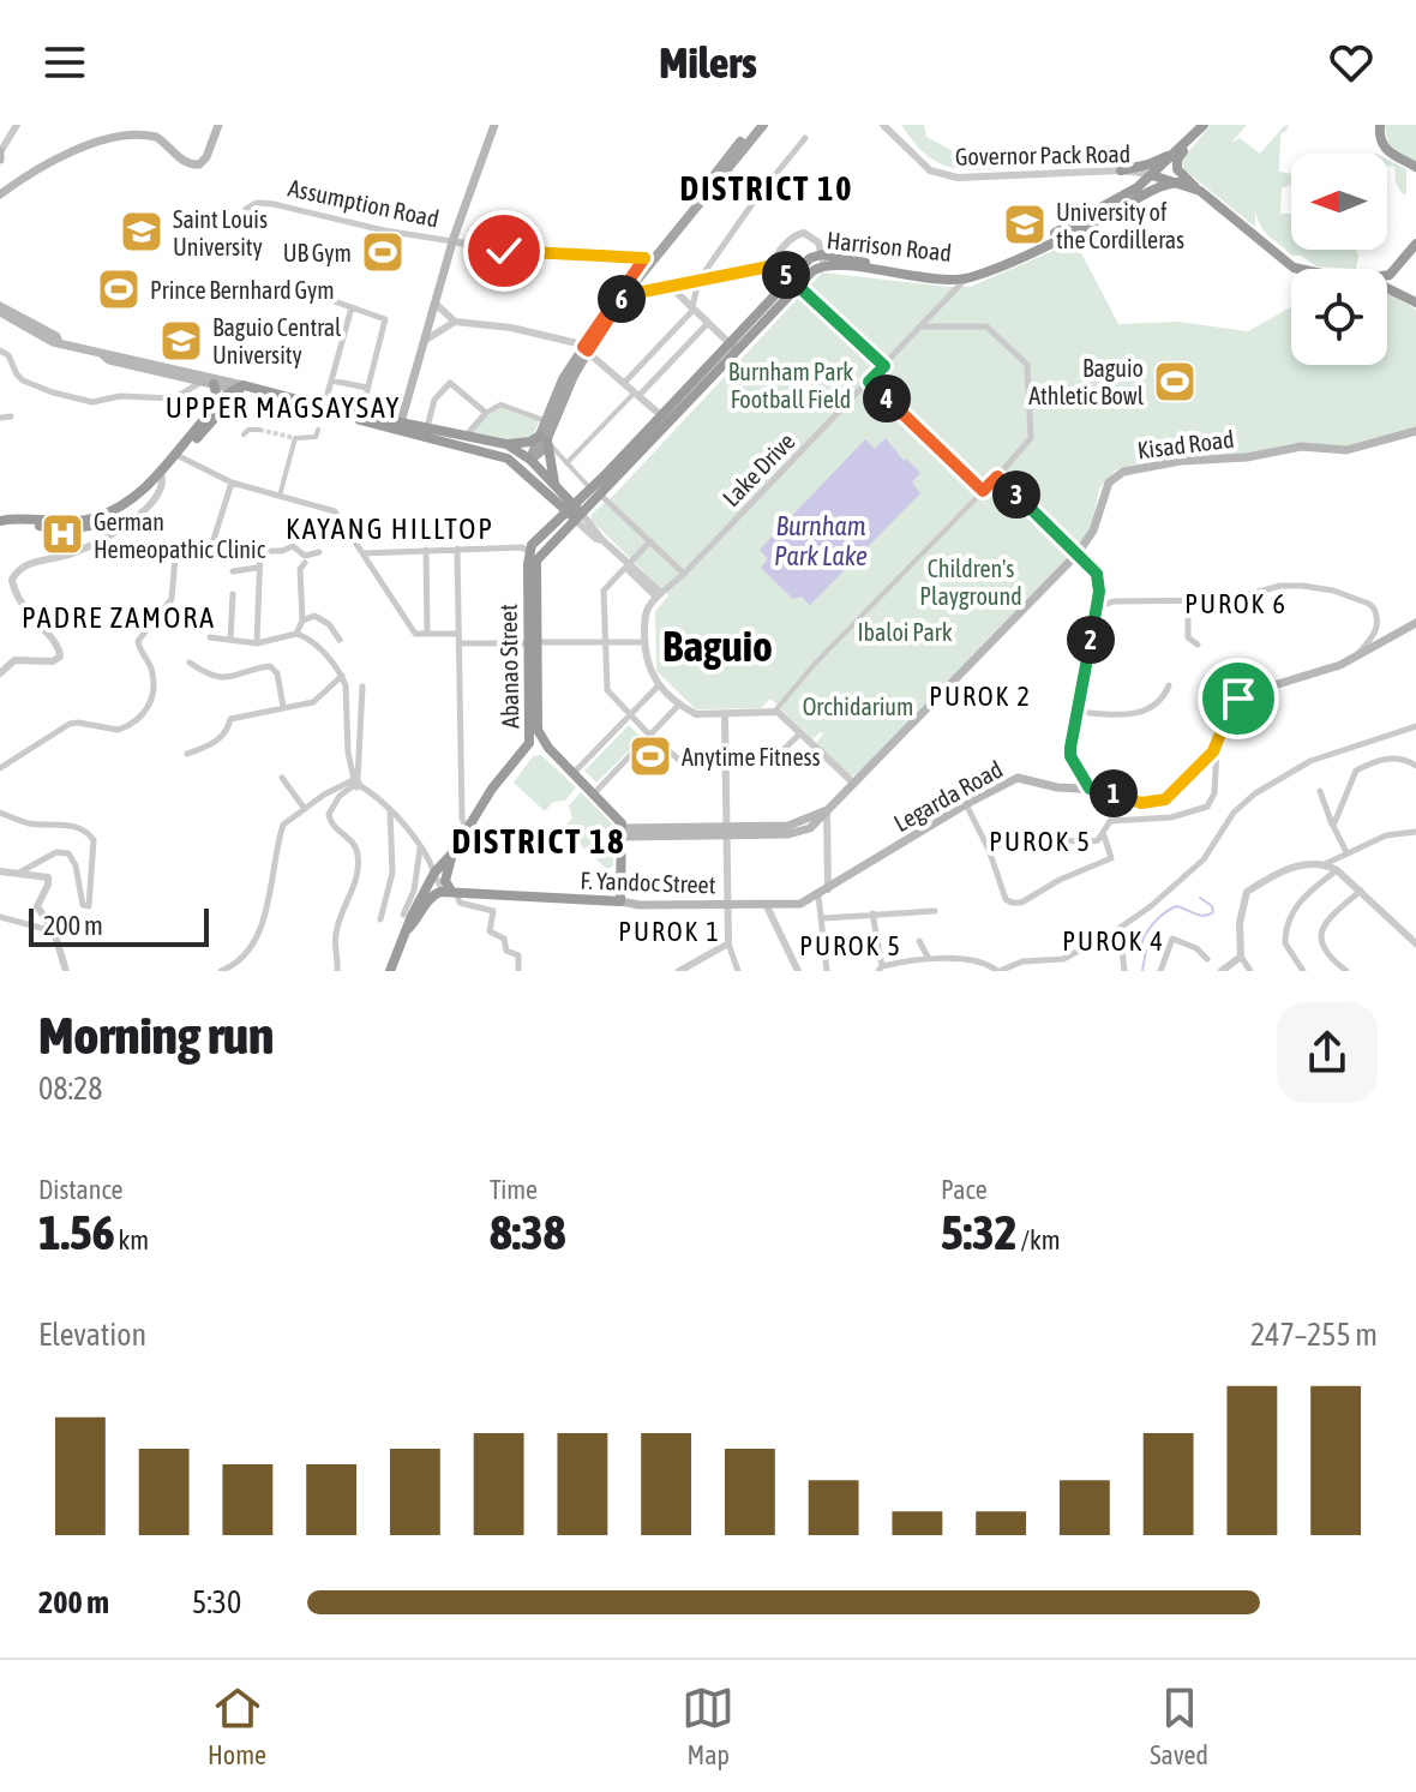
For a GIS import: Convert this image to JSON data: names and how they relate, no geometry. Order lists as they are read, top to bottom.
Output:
{
  "streets": {
    "highway": [
      "Governor Pack Road",
      "Harrison Road",
      "Abanao Street",
      "F. Yandoc Street"
    ],
    "main road": ["Kisad Road", "Legarda Road"],
    "street": ["Assumption Road", "Lake Drive"]
  },
  "crossings": [
    ["Governor Pack Road", "Harrison Road"],
    ["Harrison Road", "Lake Drive"],
    ["Harrison Road", "Abanao Street"],
    ["Legarda Road", "F. Yandoc Street"]
  ],
  "districts": [
    "DISTRICT 10",
    "UPPER MAGSAYSAY",
    "KAYANG HILLTOP",
    "PUROK 6",
    "PADRE ZAMORA",
    "Baguio",
    "PUROK 2",
    "DISTRICT 18",
    "PUROK 5",
    "PUROK 1",
    "PUROK 4",
    "PUROK 5"
  ],
  "water": ["Burnham Park Lake"],
  "parks": [
    "Burnham Park Football Field",
    "Children's Playground",
    "Ibaloi Park",
    "Orchidarium"
  ],
  "places": {
    "school or university": ["University of the Cordilleras", "Saint Louis University", "Baguio Central University"],
    "sports": [
      "UB Gym",
      "Prince Bernhard Gym",
      "Baguio Athletic Bowl",
      "Anytime Fitness"
    ],
    "hospital": ["German Hemeopathic Clinic"]
  },
  "scale_bar": "200 m",
  "north": "left",
  "page": {
    "header": "Milers",
    "pins": [
      "5",
      "6",
      "4",
      "3",
      "2",
      "1"
    ],
    "scale": "200 m",
    "heading": ["Morning run", "08:28"],
    "stats": [
      ["Distance", "1.56 km"],
      ["Time", "8:38"],
      ["Pace", "5:32 /km"]
    ],
    "chart": ["Elevation", "247–255 m"],
    "list": [
      {
        "name": "200 m",
        "note": "5:30"
      }
    ],
    "tabs": ["Home", "Map", "Saved"]
  }
}
